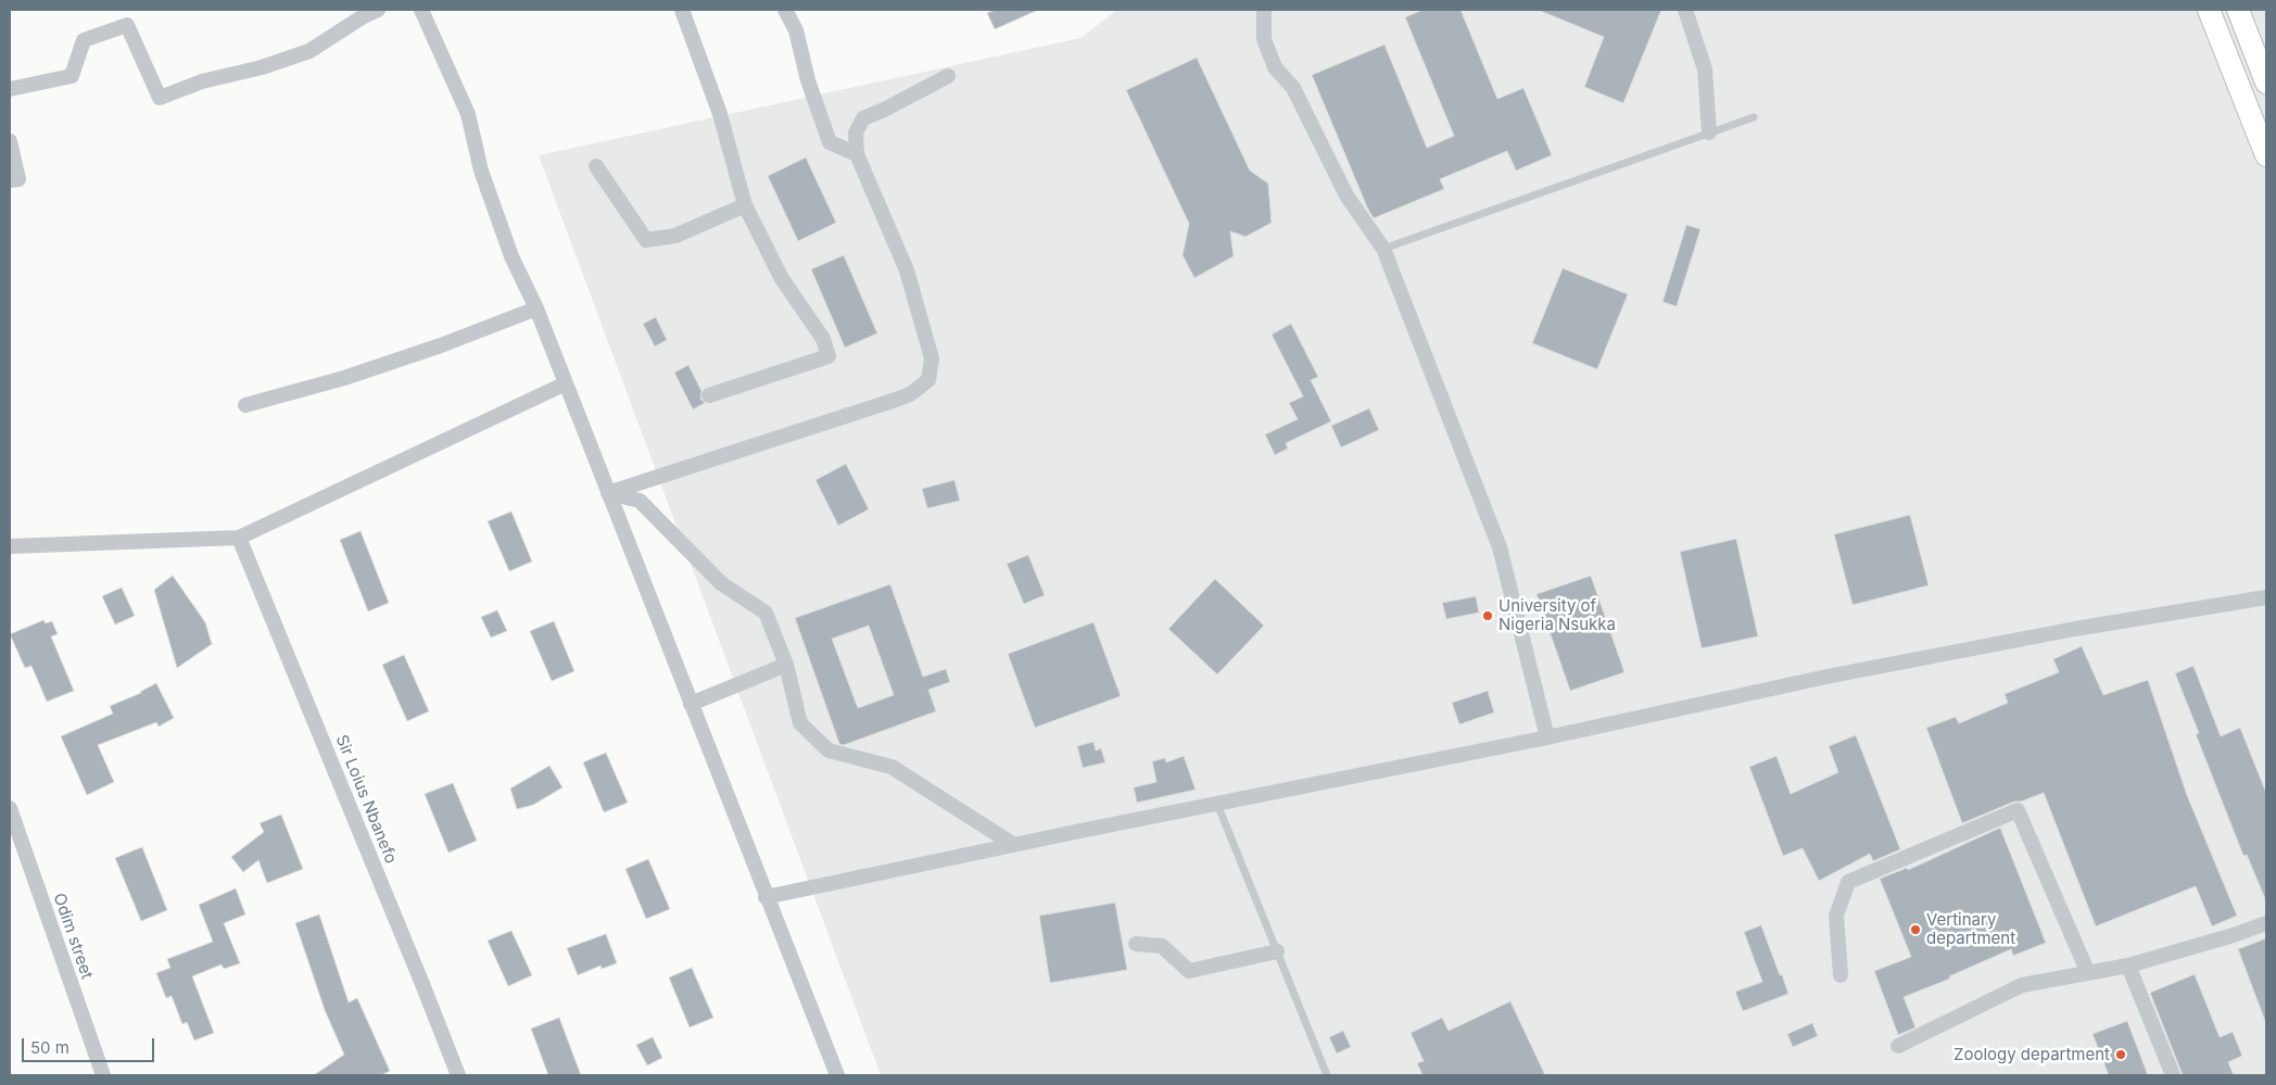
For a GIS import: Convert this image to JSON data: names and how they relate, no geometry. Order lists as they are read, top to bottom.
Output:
{
  "streets": {
    "street": ["Sir Loius Nbanefo", "Odim street"]
  },
  "places": ["University of Nigeria Nsukka", "Vertinary department", "Zoology department"],
  "scale_bar": "50 m"
}
